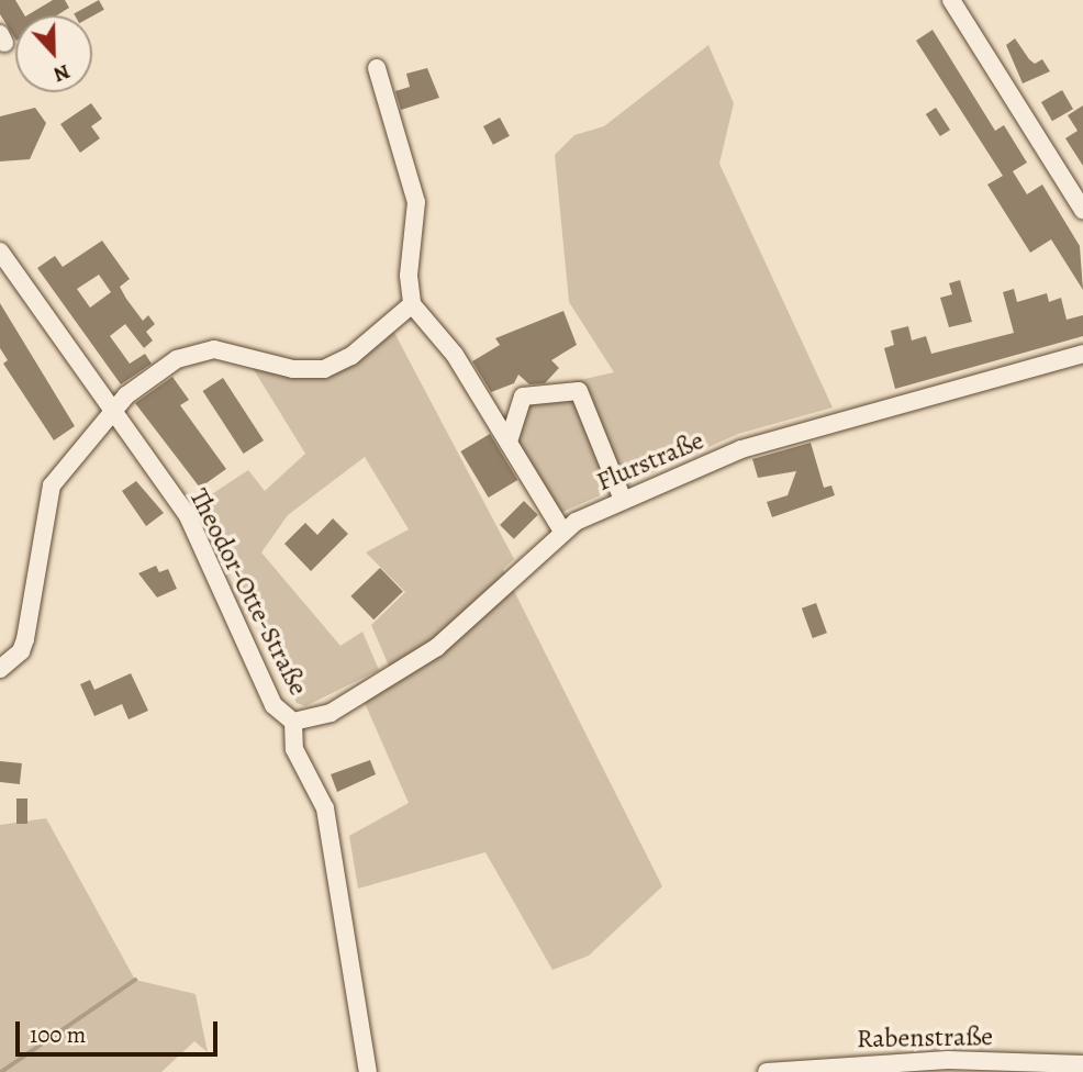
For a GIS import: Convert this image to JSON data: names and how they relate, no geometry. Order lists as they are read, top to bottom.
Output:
{
  "streets": {
    "street": ["Flurstraße", "Theodor-Otte-Straße", "Rabenstraße"]
  },
  "crossings": [
    ["Flurstraße", "Theodor-Otte-Straße"]
  ],
  "scale_bar": "100 m",
  "north": "bottom"
}
